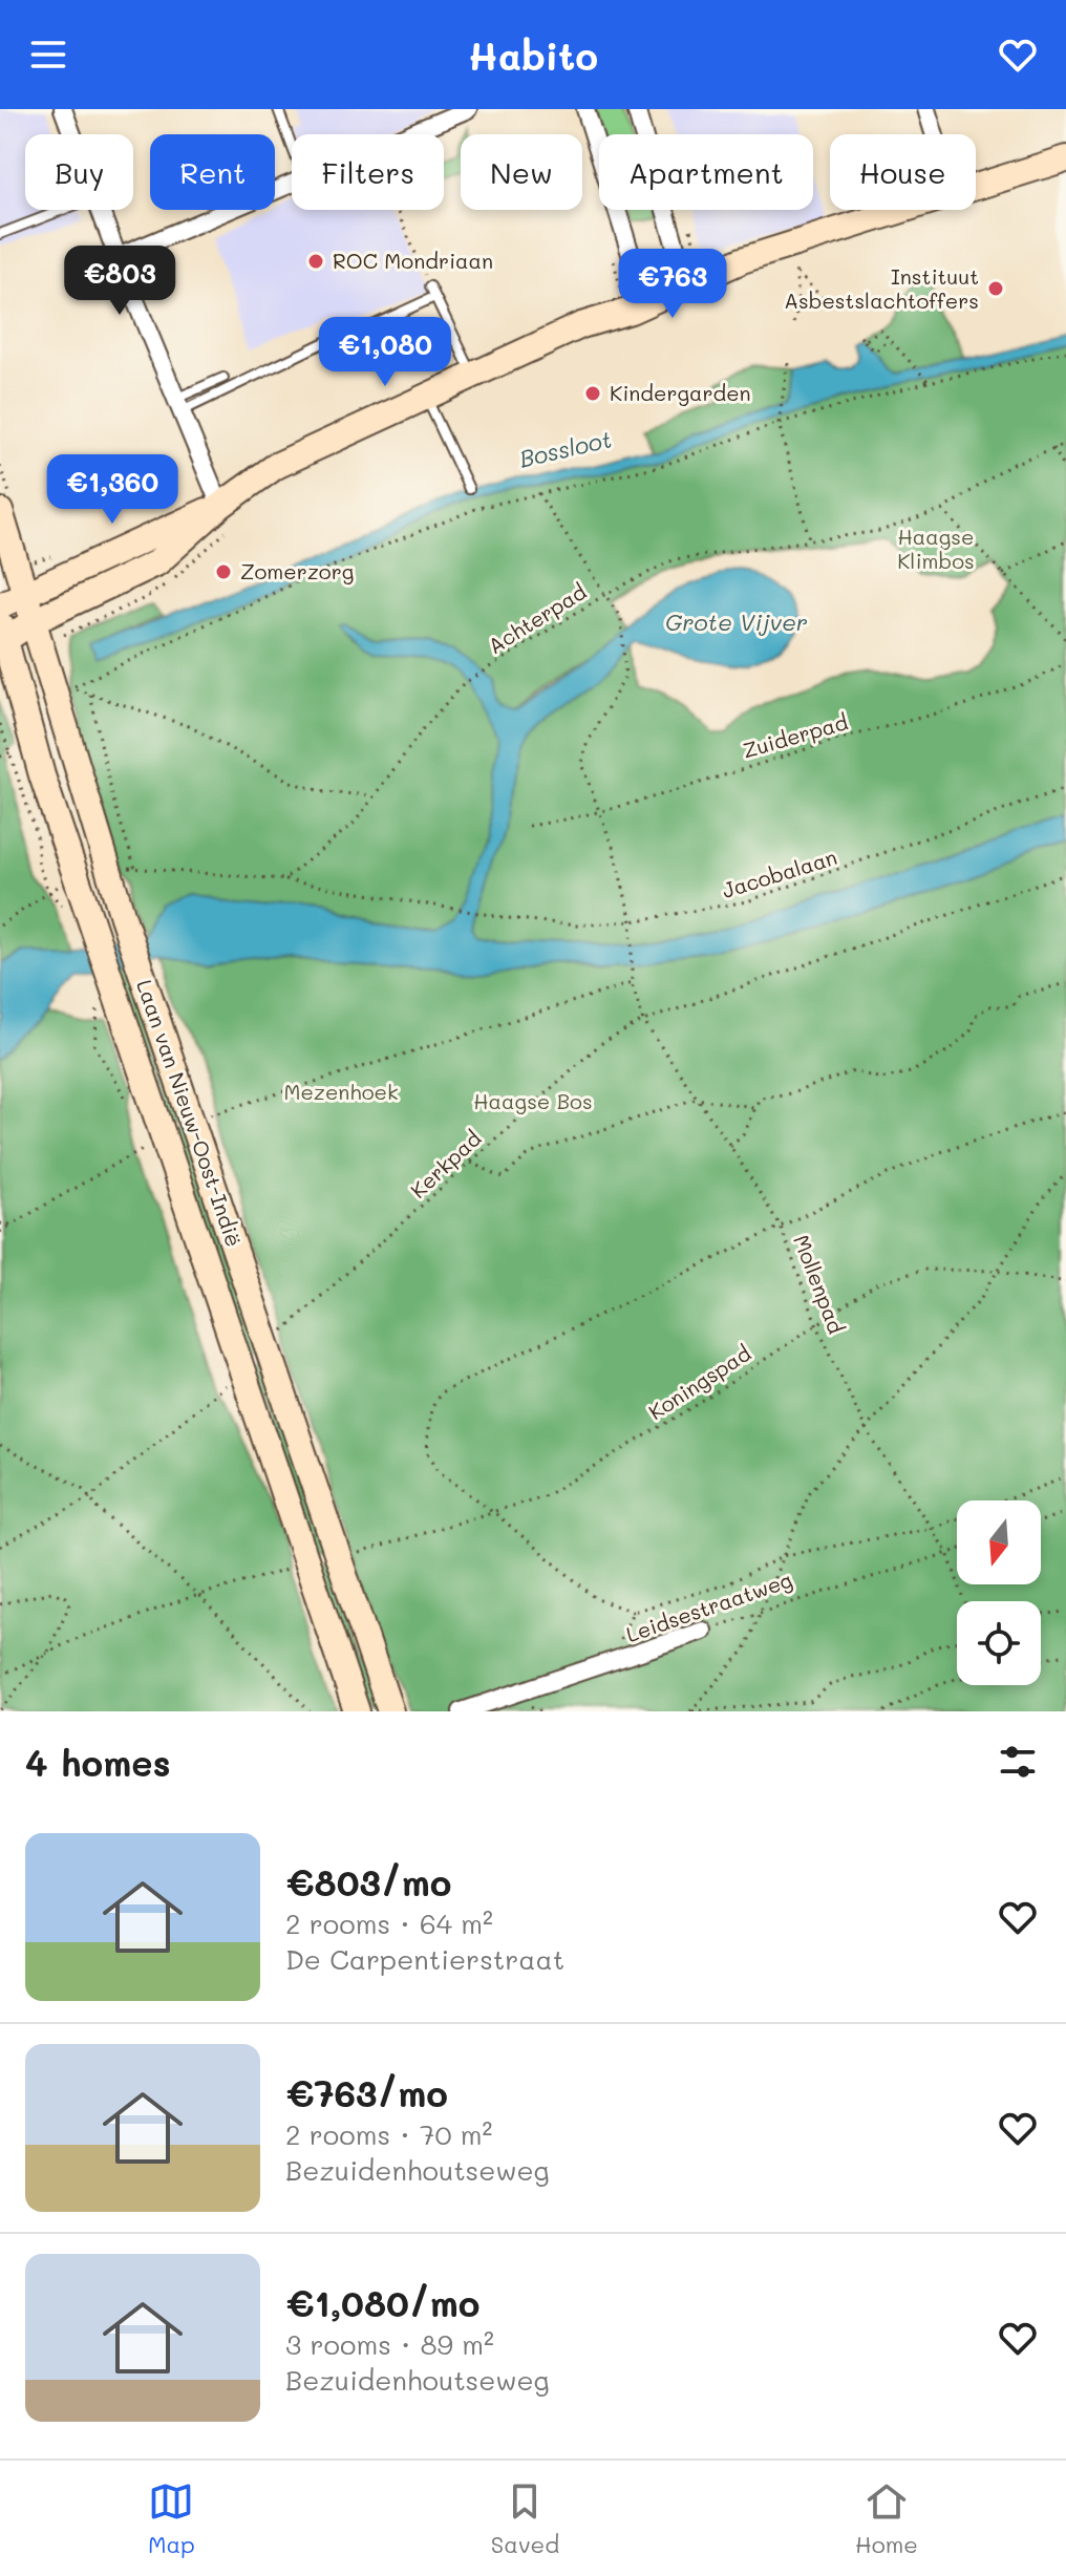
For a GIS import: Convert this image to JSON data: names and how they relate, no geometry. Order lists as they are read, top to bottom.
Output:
{
  "streets": {
    "main road": ["Laan van Nieuw-Oost-Indië"],
    "street": ["Leidsestraatweg"],
    "path": [
      "Achterpad",
      "Zuiderpad",
      "Jacobalaan",
      "Kerkpad",
      "Mollenpad",
      "Koningspad"
    ]
  },
  "crossings": [
    ["Achterpad", "Mollenpad"],
    ["Zuiderpad", "Mollenpad"],
    ["Jacobalaan", "Mollenpad"],
    ["Laan van Nieuw-Oost-Indië", "Kerkpad"],
    ["Kerkpad", "Mollenpad"],
    ["Mollenpad", "Koningspad"],
    ["Mollenpad", "Leidsestraatweg"]
  ],
  "water": ["Bossloot", "Grote Vijver"],
  "parks": ["Haagse Klimbos", "Mezenhoek", "Haagse Bos"],
  "places": [
    "ROC Mondriaan",
    "Instituut Asbestslachtoffers",
    "Kindergarden",
    "Zomerzorg"
  ],
  "north": "bottom",
  "page": {
    "header": "Habito",
    "chip": [
      "Buy",
      "Rent",
      "Filters",
      "New",
      "Apartment",
      "House"
    ],
    "price": [
      "€803",
      "€763",
      "€1,080",
      "€1,360"
    ],
    "heading": "4 homes",
    "list": [
      {
        "name": "€803/mo",
        "note": "2 rooms · 64 m² · De Carpentierstraat"
      },
      {
        "name": "€763/mo",
        "note": "2 rooms · 70 m² · Bezuidenhoutseweg"
      },
      {
        "name": "€1,080/mo",
        "note": "3 rooms · 89 m² · Bezuidenhoutseweg"
      }
    ],
    "tabs": ["Map", "Saved", "Home"]
  }
}
